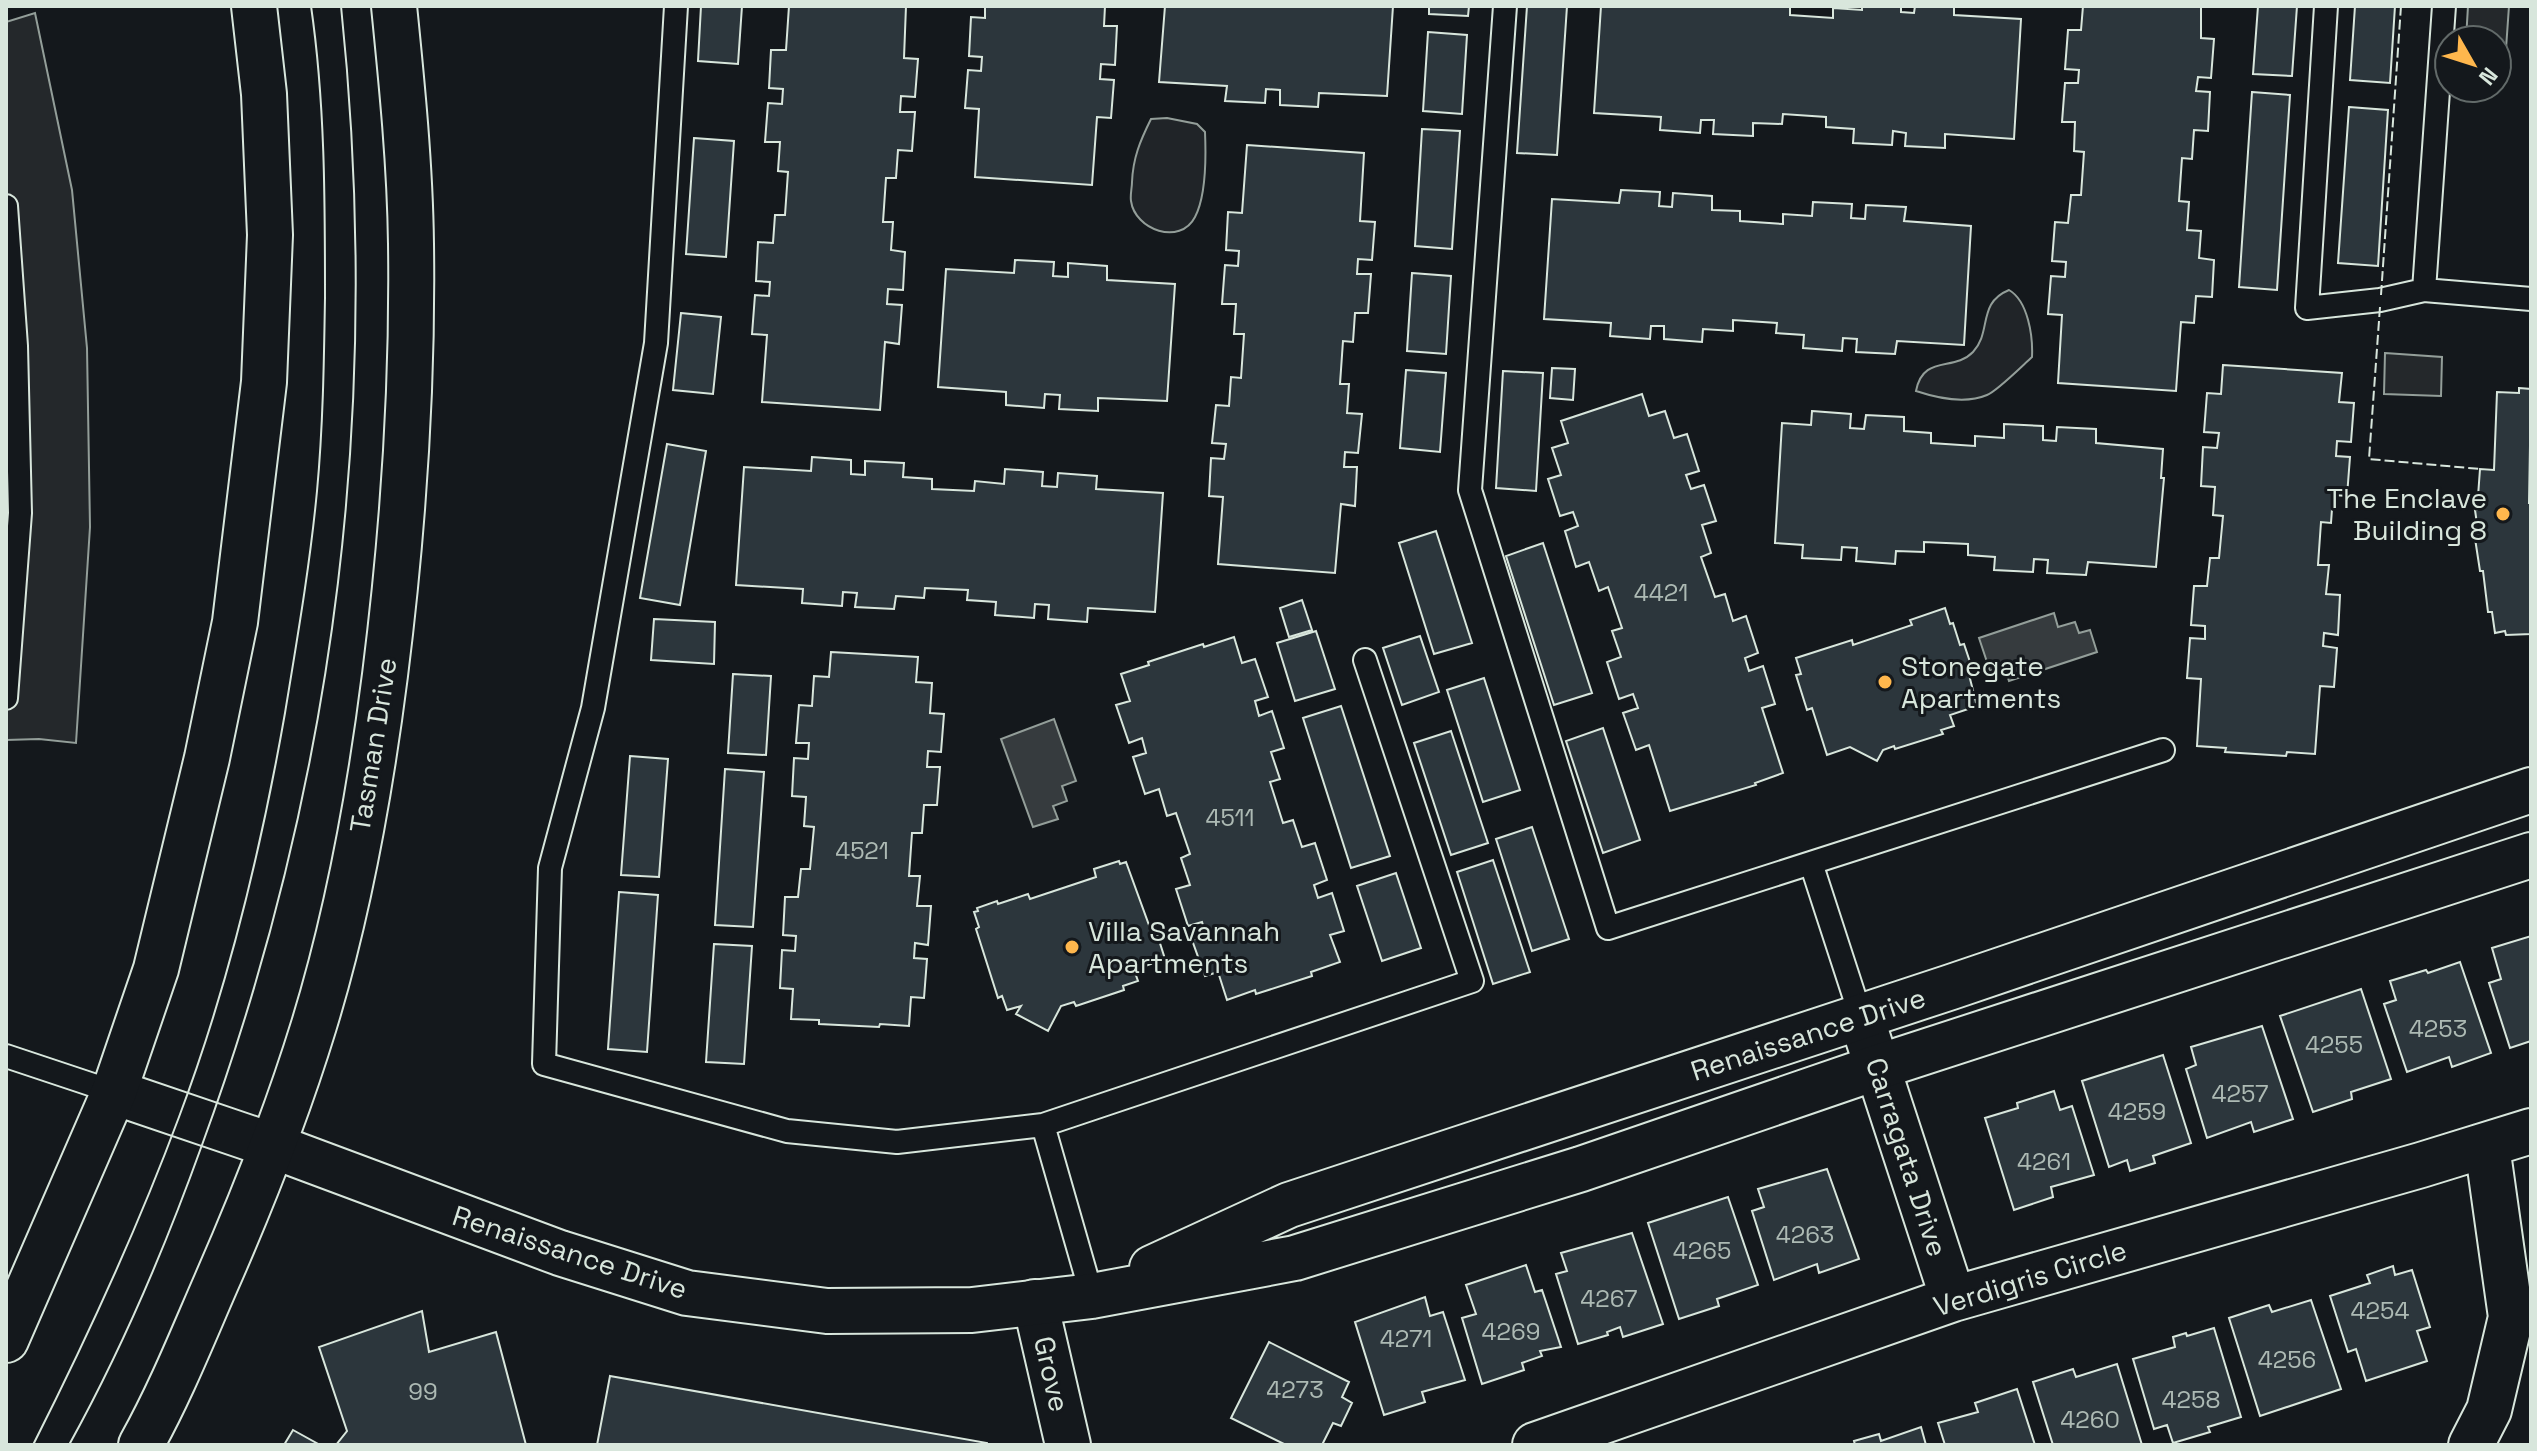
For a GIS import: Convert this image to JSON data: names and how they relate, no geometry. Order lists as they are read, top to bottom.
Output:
{
  "streets": {
    "street": [
      "Tasman Drive",
      "Renaissance Drive",
      "Carragata Drive",
      "Verdigris Circle",
      "Grove"
    ]
  },
  "crossings": [
    ["Tasman Drive", "Renaissance Drive"],
    ["Renaissance Drive", "Carragata Drive"],
    ["Renaissance Drive", "Grove"],
    ["Carragata Drive", "Verdigris Circle"]
  ],
  "places": ["The Enclave Building 8", "Stonegate Apartments", "Villa Savannah Apartments"],
  "house_numbers": [
    "4421",
    "4511",
    "4521",
    "4253",
    "4255",
    "4257",
    "4259",
    "4261",
    "4263",
    "4265",
    "4267",
    "4254",
    "4269",
    "4271",
    "4256",
    "4273",
    "99",
    "4258",
    "4260"
  ],
  "north": "bottom right"
}
